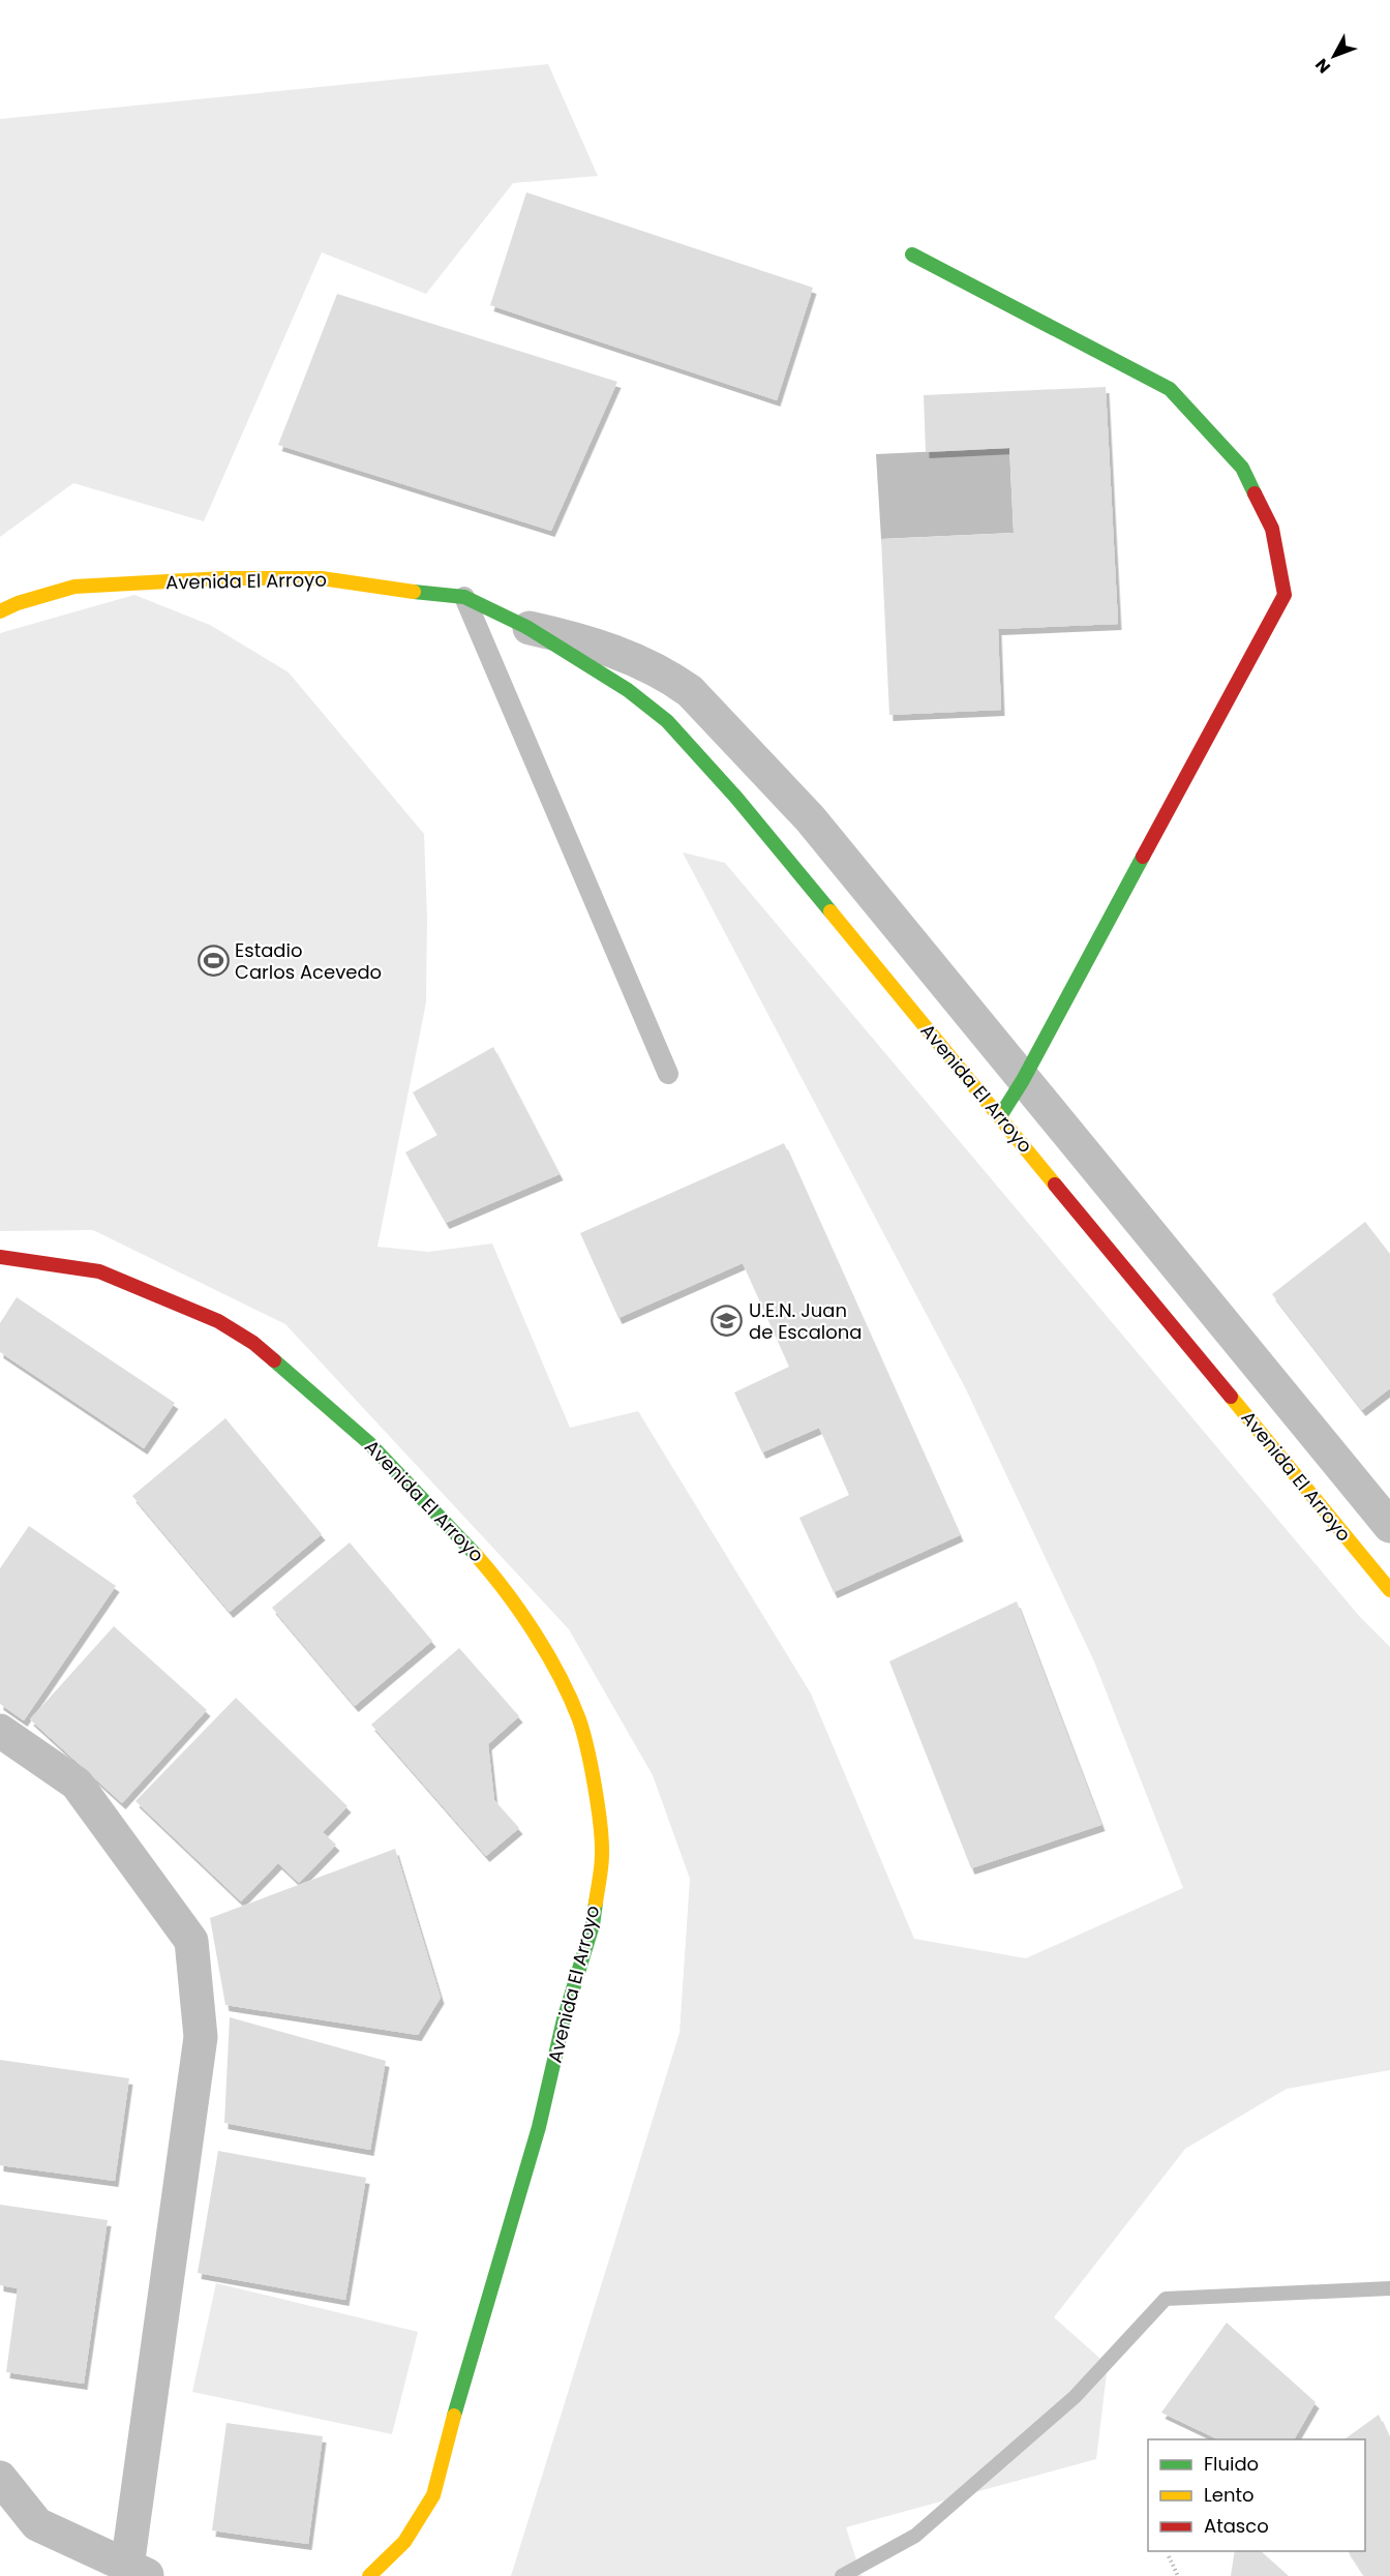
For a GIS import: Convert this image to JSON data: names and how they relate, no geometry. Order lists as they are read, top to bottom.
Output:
{
  "streets": {
    "street": ["Avenida El Arroyo"]
  },
  "places": {
    "sports": ["Estadio Carlos Acevedo"],
    "school or university": ["U.E.N. Juan de Escalona"]
  },
  "legend": ["Fluido", "Lento", "Atasco"],
  "north": "bottom left"
}
